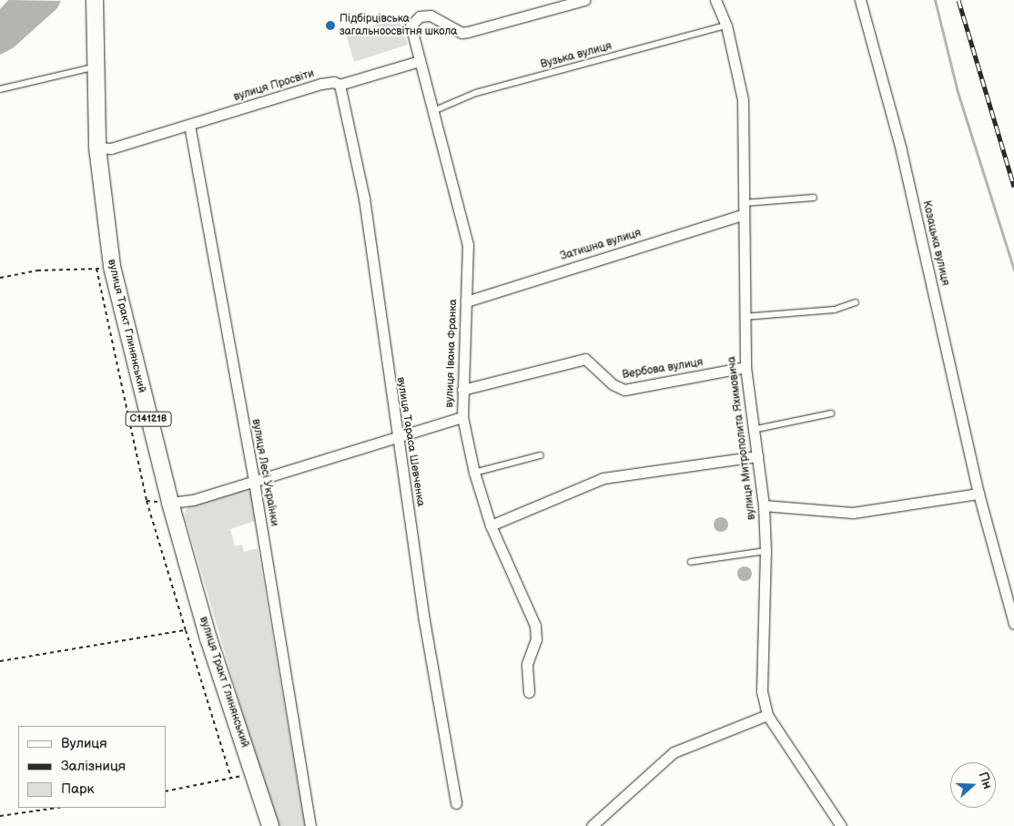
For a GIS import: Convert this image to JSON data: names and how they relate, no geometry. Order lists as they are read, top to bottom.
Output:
{
  "streets": {
    "main road": ["вулиця Тракт Глинянський", "С141218"],
    "street": [
      "вулиця Просвіти",
      "Козацька вулиця",
      "Затишна вулиця",
      "вулиця Івана Франка",
      "Вербова вулиця",
      "вулиця Митрополита Яхимовича",
      "вулиця Тараса Шевченка",
      "вулиця Лесі Українки"
    ],
    "lane": ["Вузька вулиця"]
  },
  "crossings": [
    ["Вузька вулиця", "вулиця Івана Франка"],
    ["Вузька вулиця", "вулиця Митрополита Яхимовича"],
    ["вулиця Просвіти", "вулиця Тракт Глинянський"],
    ["вулиця Просвіти", "вулиця Івана Франка"],
    ["вулиця Просвіти", "вулиця Тараса Шевченка"],
    ["вулиця Просвіти", "вулиця Лесі Українки"],
    ["Затишна вулиця", "вулиця Івана Франка"],
    ["Затишна вулиця", "вулиця Митрополита Яхимовича"],
    ["вулиця Івана Франка", "Вербова вулиця"],
    ["Вербова вулиця", "вулиця Митрополита Яхимовича"]
  ],
  "places": ["Підбірцівська загальноосвітня школа"],
  "legend": ["Вулиця", "Залізниця", "Парк"],
  "north": "right"
}
